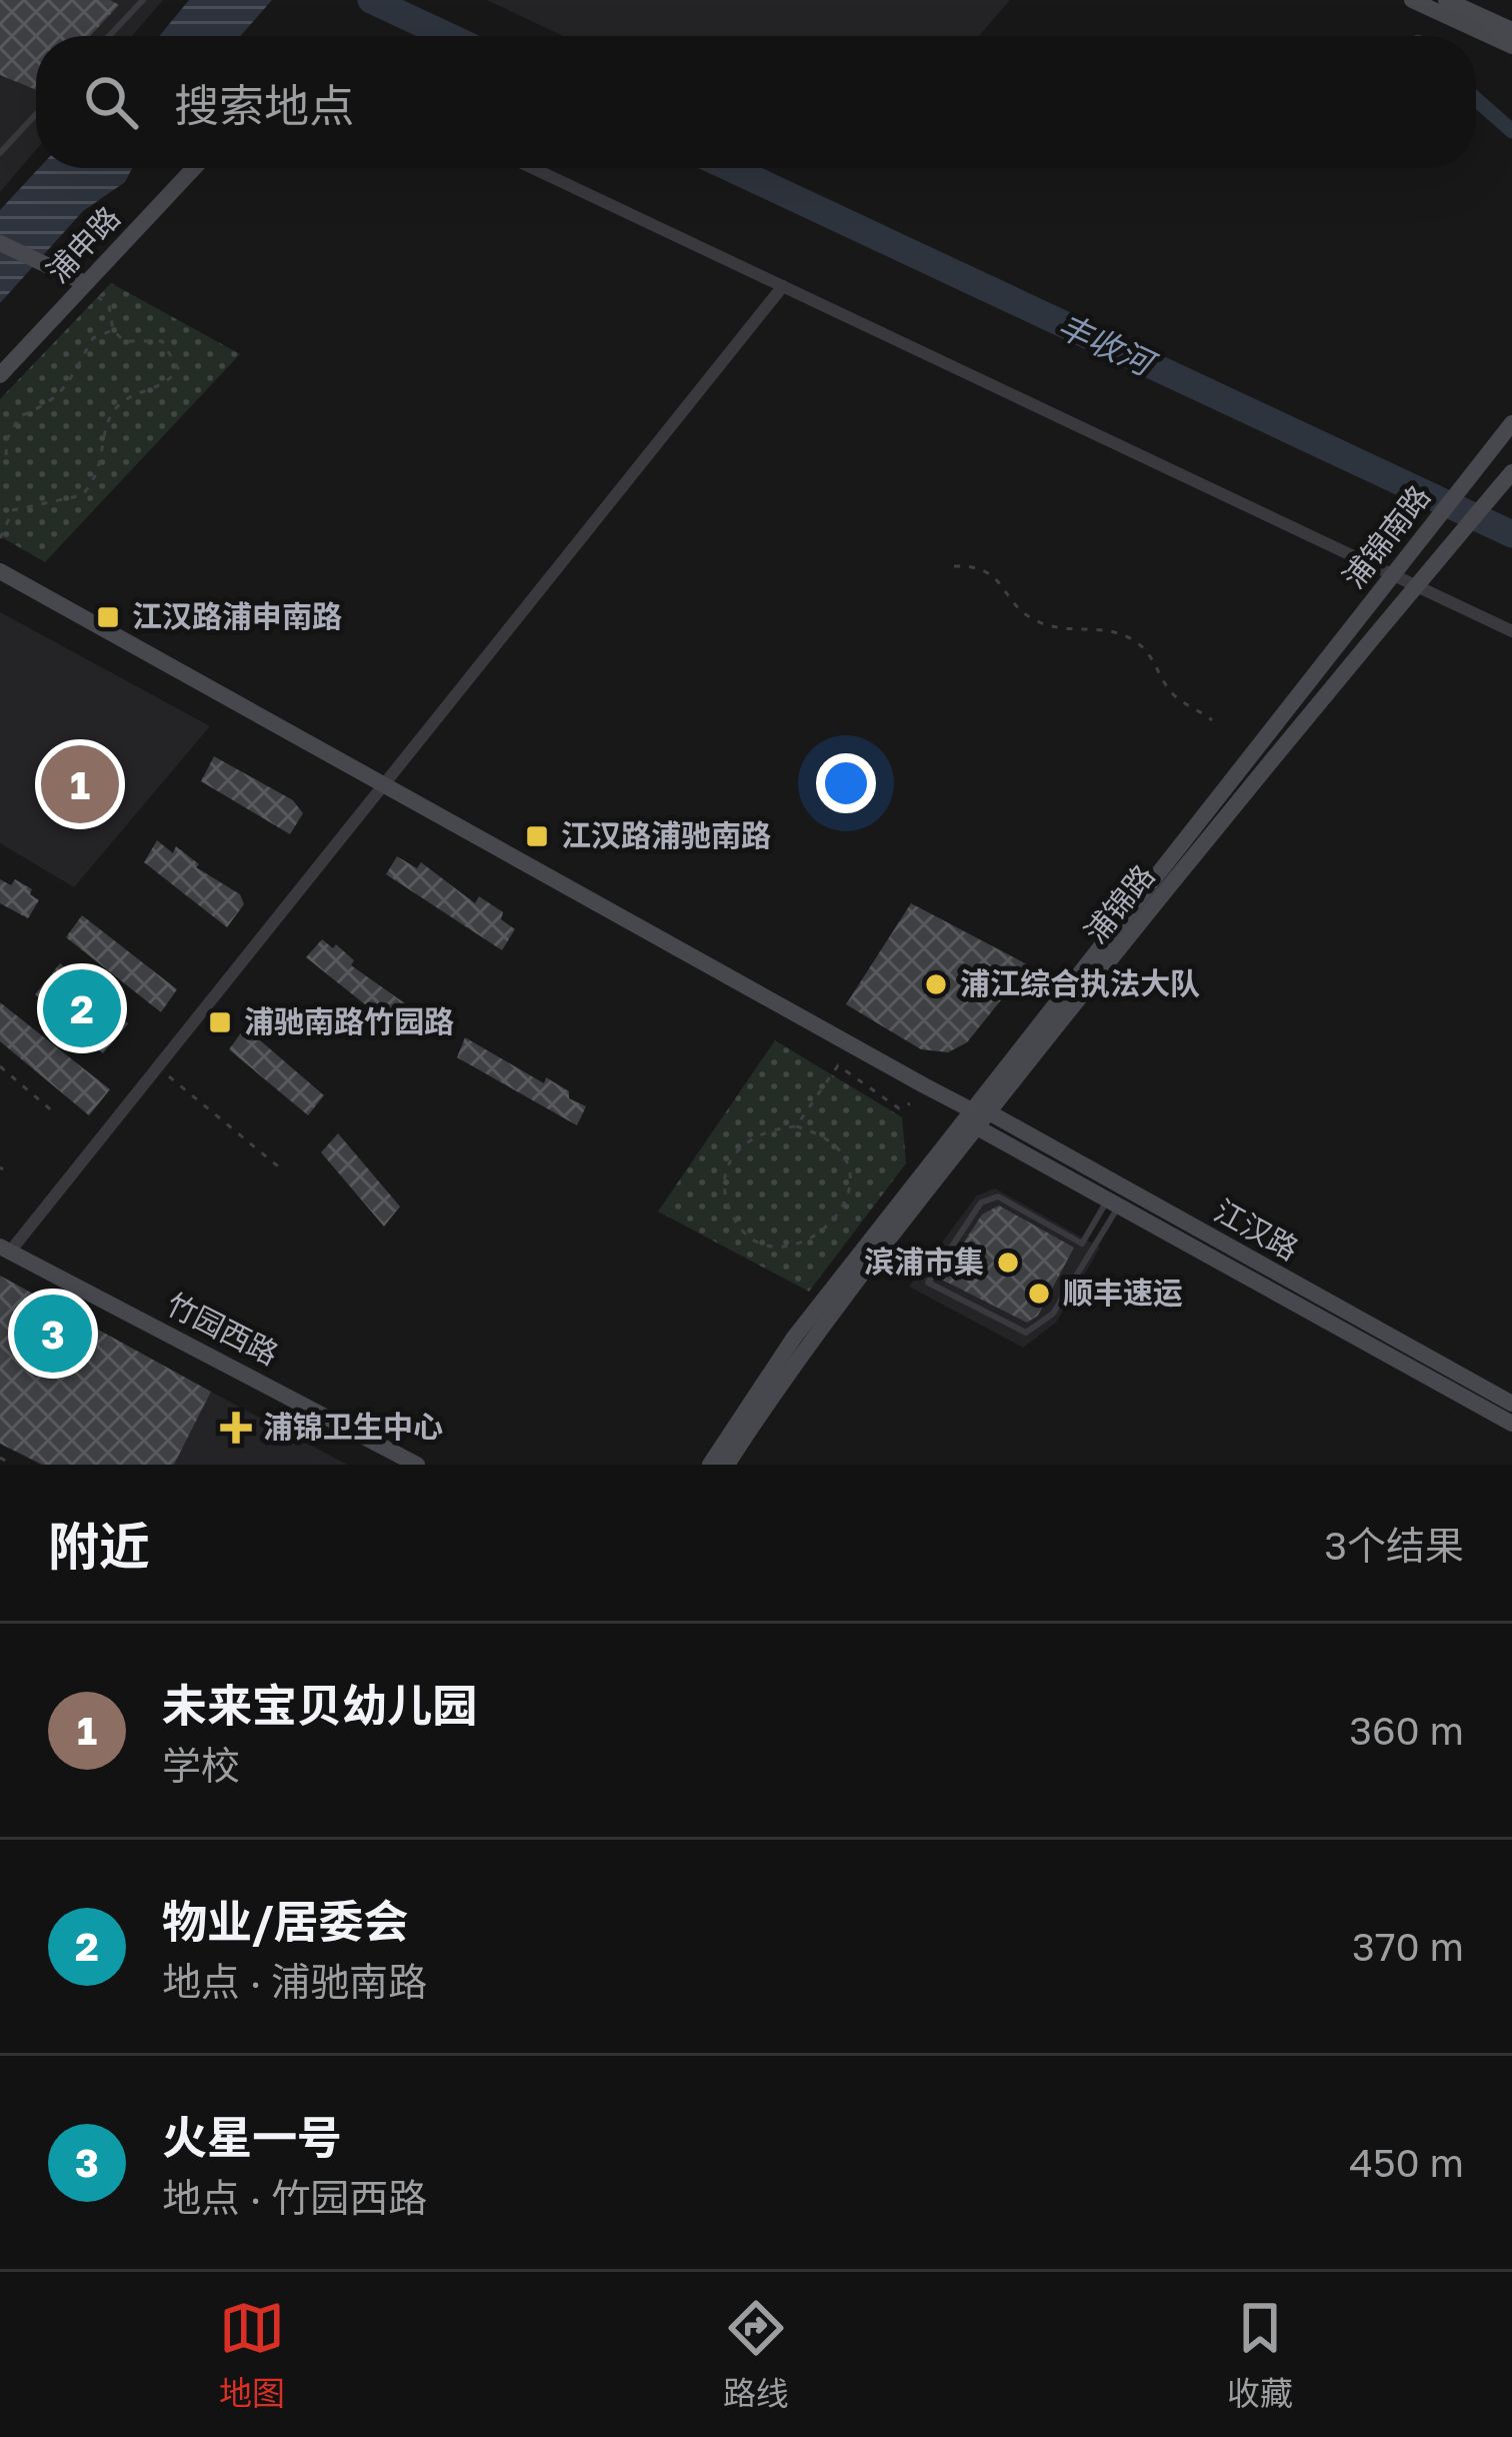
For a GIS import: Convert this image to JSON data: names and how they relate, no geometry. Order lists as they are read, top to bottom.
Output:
{
  "streets": {
    "street": [
      "浦申路",
      "浦锦南路",
      "浦锦路",
      "江汉路",
      "竹园西路"
    ]
  },
  "crossings": [
    ["浦锦南路", "浦锦路"],
    ["浦锦路", "江汉路"]
  ],
  "water": ["丰收河"],
  "places": {
    "transit": ["江汉路浦申南路", "江汉路浦驰南路", "浦驰南路竹园路"],
    "other": ["浦江综合执法大队", "滨浦市集", "顺丰速运"],
    "health": ["浦锦卫生中心"]
  },
  "page": {
    "search": "搜索地点",
    "pins": ["1", "2", "3"],
    "heading": ["附近", "3个结果"],
    "list": [
      {
        "mark": "1",
        "name": "未来宝贝幼儿园",
        "note": "学校",
        "value": "360 m"
      },
      {
        "mark": "2",
        "name": "物业/居委会",
        "note": "地点 · 浦驰南路",
        "value": "370 m"
      },
      {
        "mark": "3",
        "name": "火星一号",
        "note": "地点 · 竹园西路",
        "value": "450 m"
      }
    ],
    "nav": ["地图", "路线", "收藏"]
  }
}
